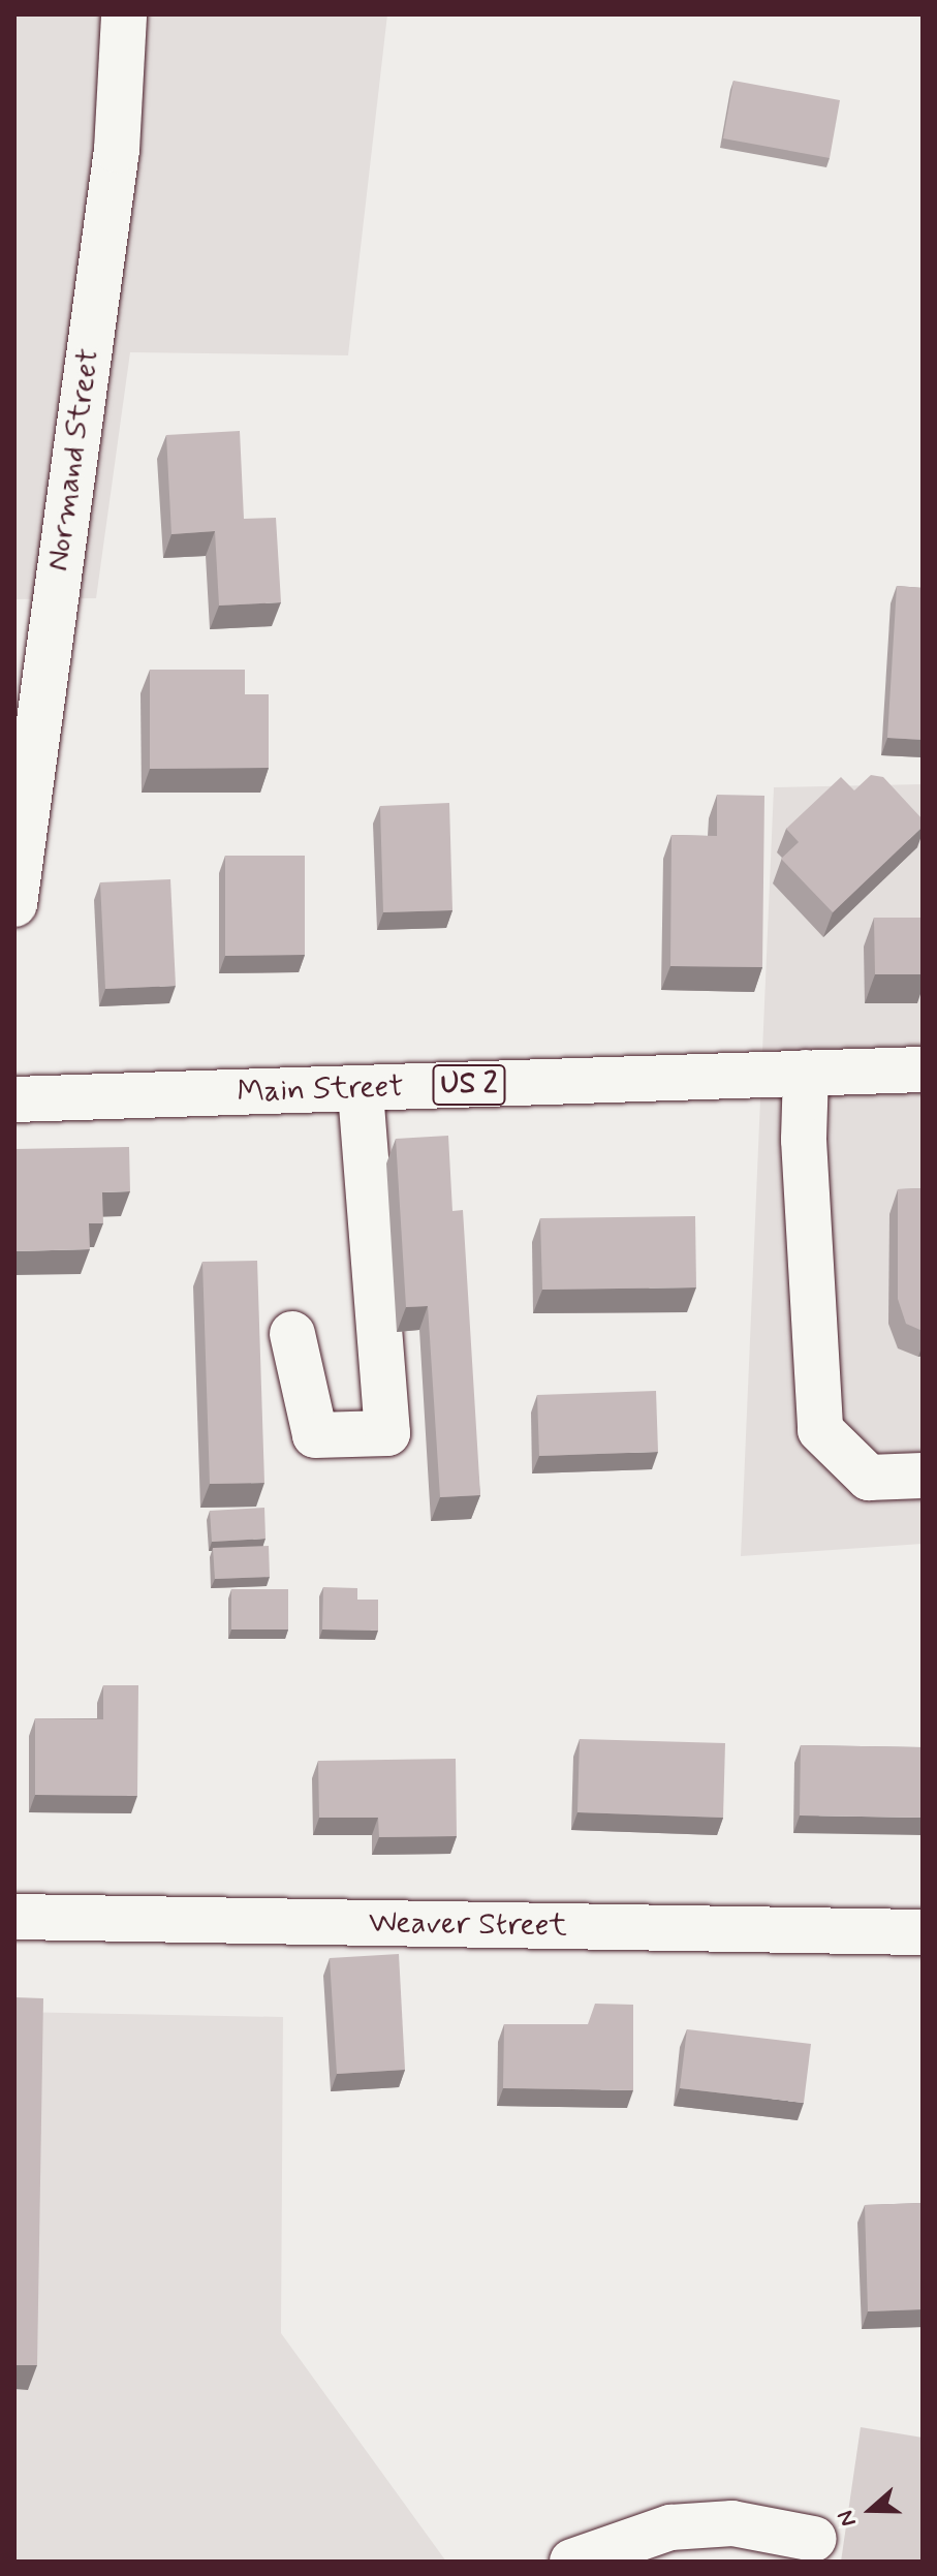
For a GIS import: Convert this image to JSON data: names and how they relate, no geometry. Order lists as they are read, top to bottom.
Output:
{
  "streets": {
    "street": [
      "Normand Street",
      "US 2",
      "Main Street",
      "Weaver Street"
    ]
  },
  "north": "left"
}
